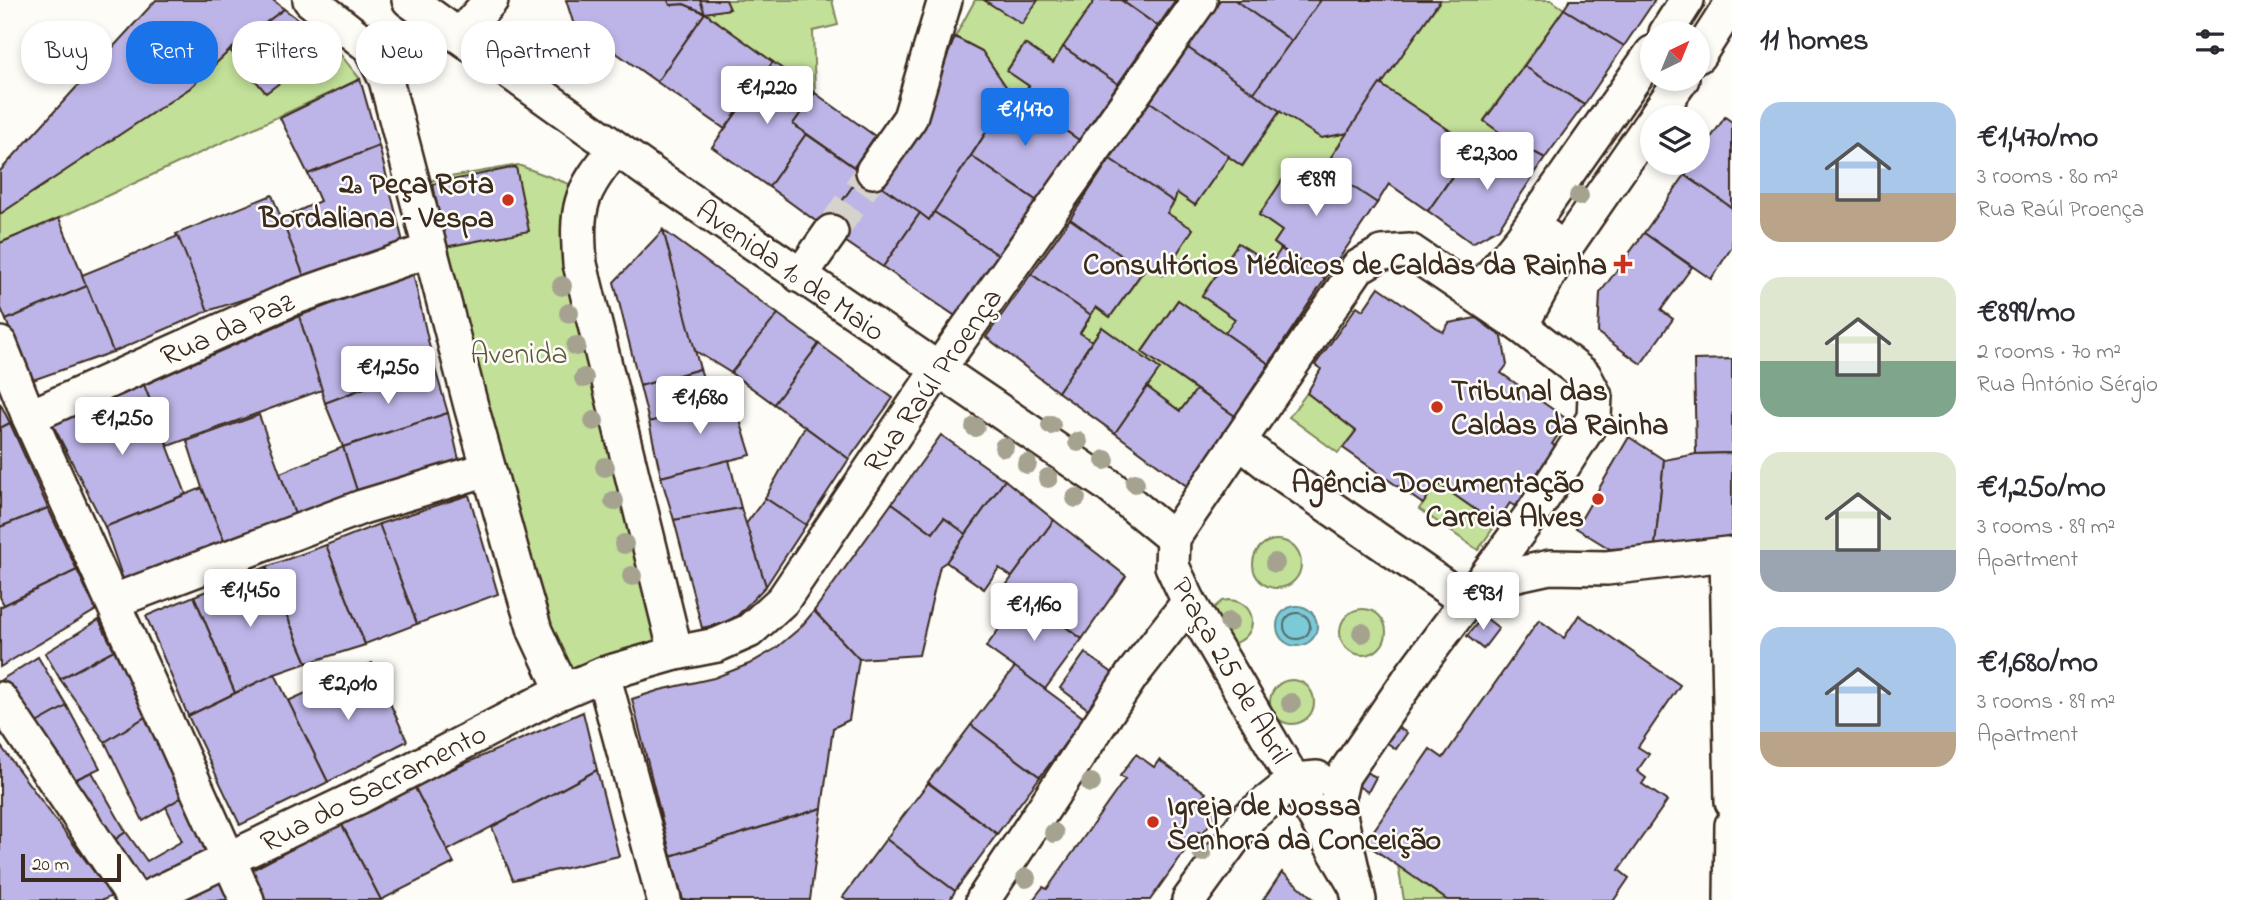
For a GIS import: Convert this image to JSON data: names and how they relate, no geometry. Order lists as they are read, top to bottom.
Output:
{
  "streets": {
    "street": [
      "Avenida 1º de Maio",
      "Rua da Paz",
      "Rua Raúl Proença",
      "Praça 25 de Abril",
      "Rua do Sacramento"
    ]
  },
  "crossings": [
    ["Avenida 1º de Maio", "Rua Raúl Proença"],
    ["Avenida 1º de Maio", "Praça 25 de Abril"],
    ["Rua Raúl Proença", "Rua do Sacramento"]
  ],
  "parks": ["Avenida"],
  "places": {
    "other": [
      "2ª Peça Rota Bordaliana – Vespa",
      "Tribunal das Caldas da Rainha",
      "Agência Documentação Carreia Alves",
      "Igreja de Nossa Senhora da Conceição"
    ],
    "health": ["Consultórios Médicos de Caldas da Rainha"]
  },
  "scale_bar": "20 m",
  "north": "top right",
  "page": {
    "heading": "11 homes",
    "chip": [
      "Buy",
      "Rent",
      "Filters",
      "New",
      "Apartment"
    ],
    "price": [
      "€1,220",
      "€1,470",
      "€2,300",
      "€899",
      "€1,250",
      "€1,680",
      "€1,250",
      "€1,450",
      "€931",
      "€1,160",
      "€2,010"
    ],
    "list": [
      {
        "name": "€1,470/mo",
        "note": "3 rooms · 80 m² · Rua Raúl Proença"
      },
      {
        "name": "€899/mo",
        "note": "2 rooms · 70 m² · Rua António Sérgio"
      },
      {
        "name": "€1,250/mo",
        "note": "3 rooms · 89 m² · Apartment"
      },
      {
        "name": "€1,680/mo",
        "note": "3 rooms · 89 m² · Apartment"
      }
    ],
    "scale": "20 m"
  }
}
